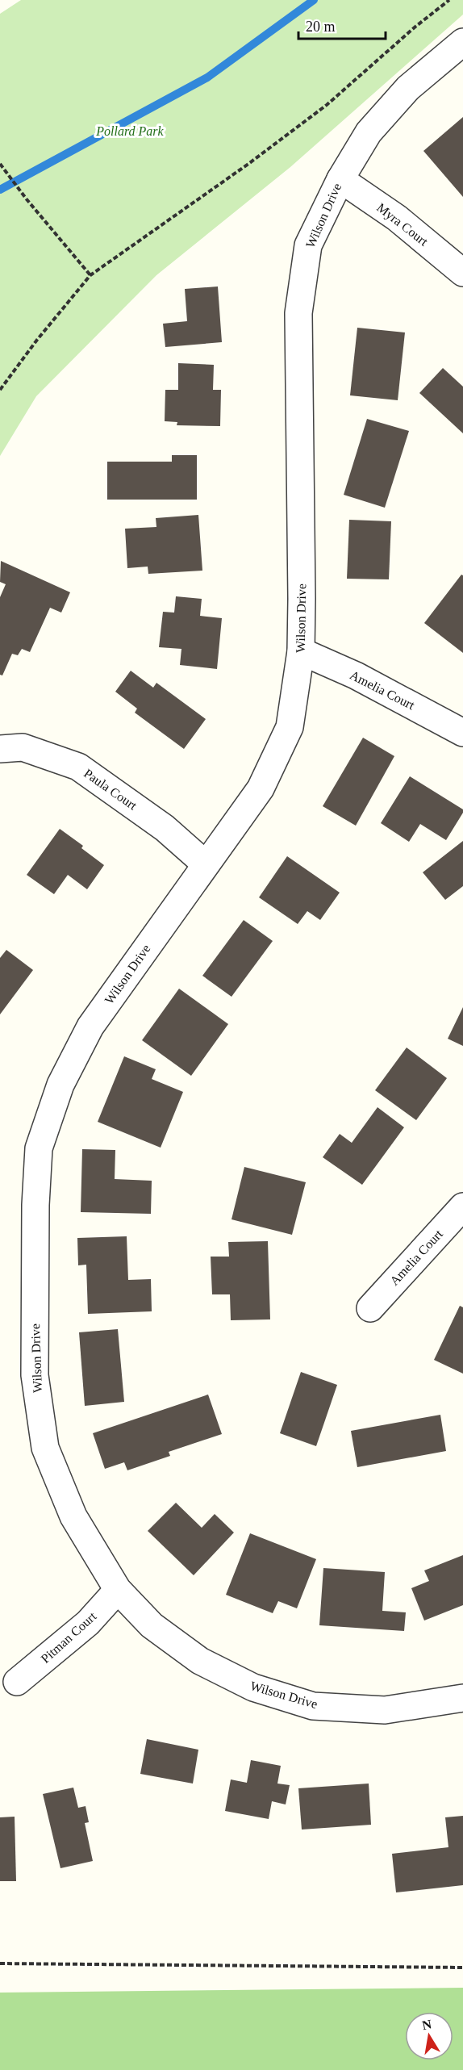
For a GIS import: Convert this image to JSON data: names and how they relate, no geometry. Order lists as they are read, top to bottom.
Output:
{
  "streets": {
    "street": [
      "Wilson Drive",
      "Myra Court",
      "Amelia Court",
      "Paula Court",
      "Pitman Court"
    ]
  },
  "crossings": [
    ["Wilson Drive", "Myra Court"],
    ["Wilson Drive", "Amelia Court"],
    ["Wilson Drive", "Paula Court"],
    ["Wilson Drive", "Pitman Court"]
  ],
  "parks": ["Pollard Park"],
  "scale_bar": "20 m",
  "north": "top"
}
